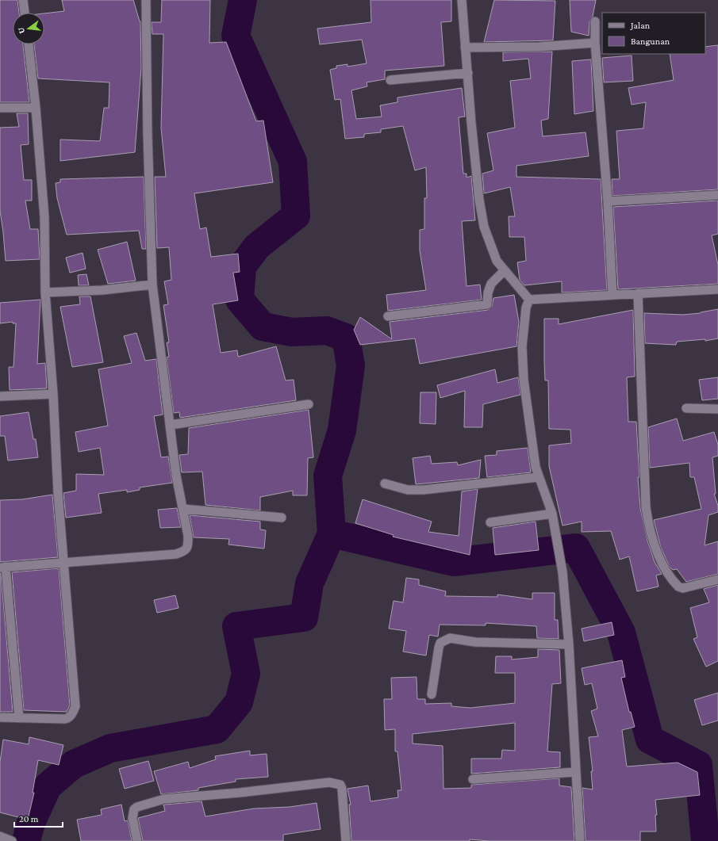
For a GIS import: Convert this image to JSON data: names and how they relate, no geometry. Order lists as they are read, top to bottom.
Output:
{
  "legend": ["Jalan", "Bangunan"],
  "scale_bar": "20 m",
  "north": "left"
}
